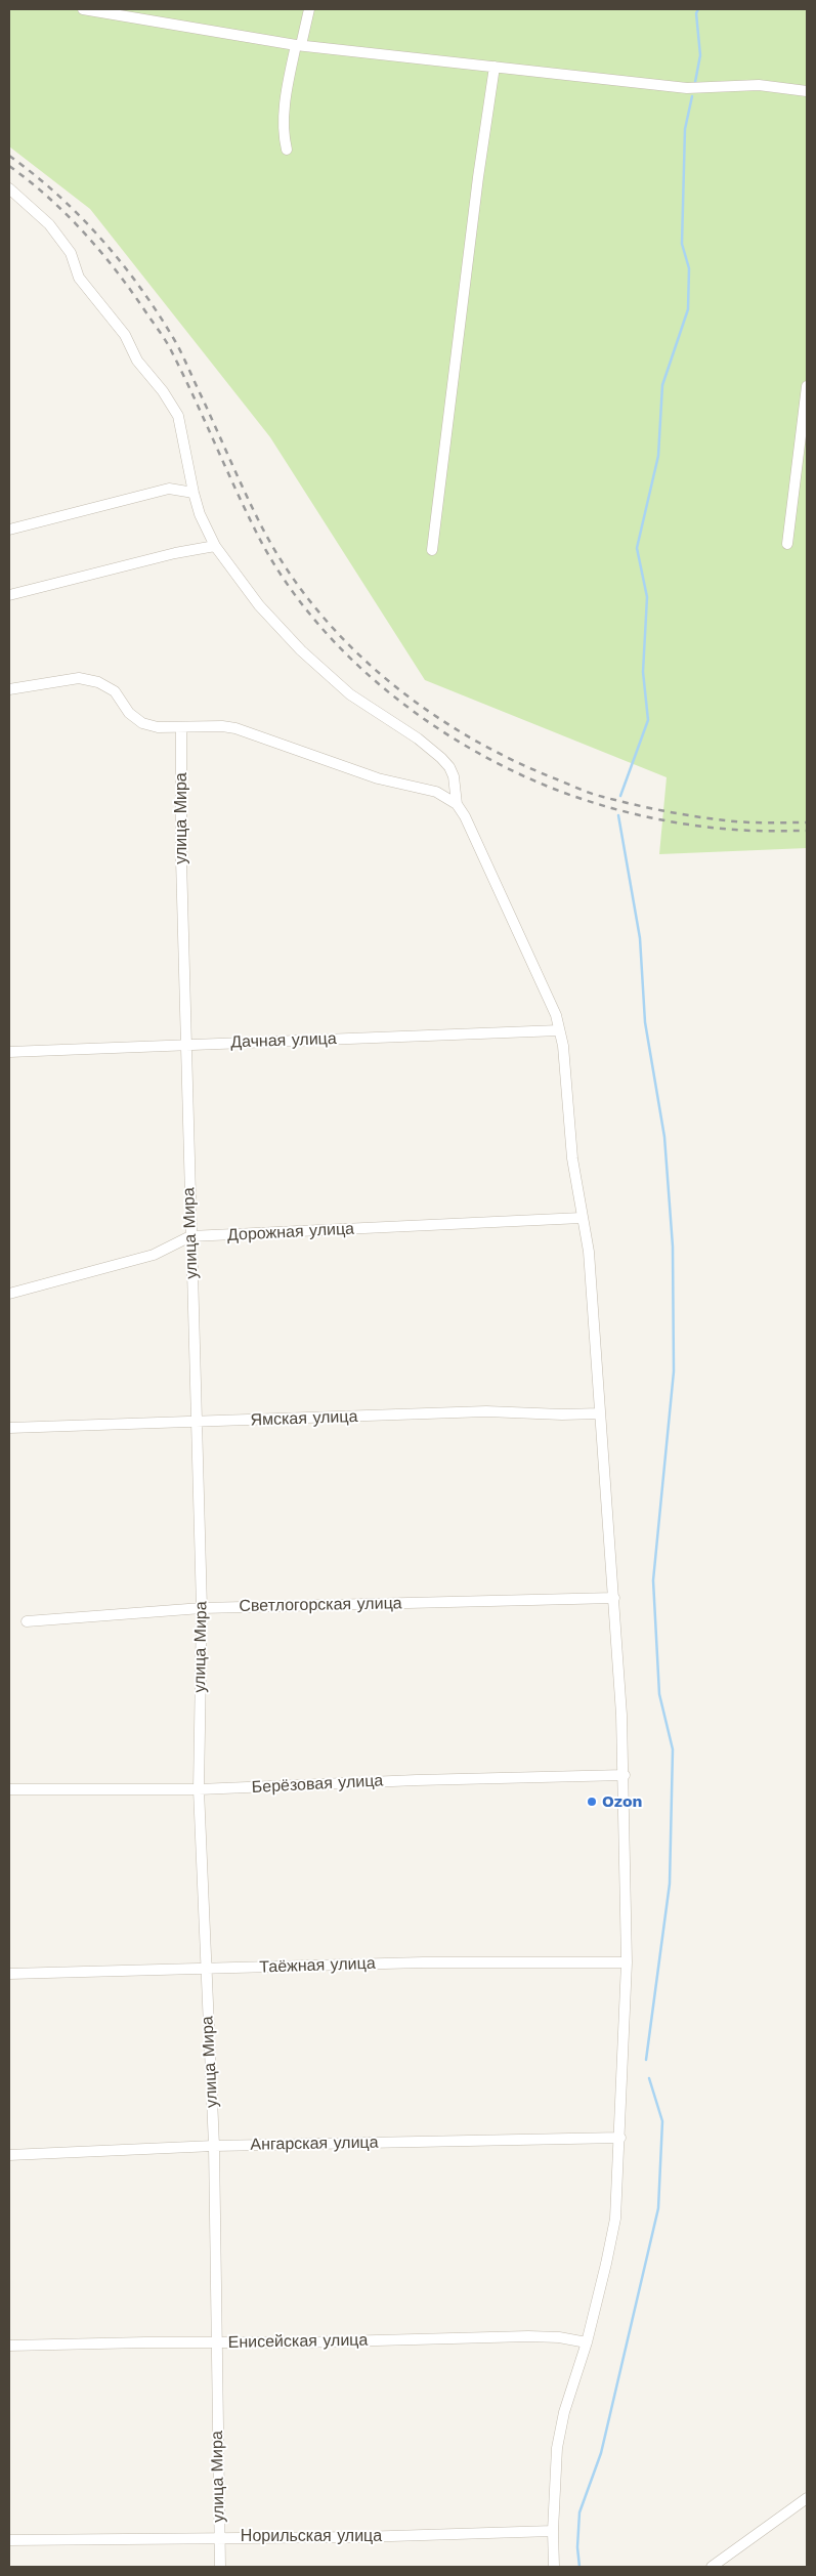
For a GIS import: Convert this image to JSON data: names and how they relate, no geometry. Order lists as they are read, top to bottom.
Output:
{
  "streets": {
    "street": [
      "улица Мира",
      "Дачная улица",
      "Дорожная улица",
      "Ямская улица",
      "Светлогорская улица",
      "Берёзовая улица",
      "Таёжная улица",
      "Ангарская улица",
      "Енисейская улица",
      "Норильская улица"
    ]
  },
  "crossings": [
    ["улица Мира", "Дачная улица"],
    ["улица Мира", "Дорожная улица"],
    ["улица Мира", "Ямская улица"],
    ["улица Мира", "Светлогорская улица"],
    ["улица Мира", "Берёзовая улица"],
    ["улица Мира", "Таёжная улица"],
    ["улица Мира", "Ангарская улица"],
    ["улица Мира", "Енисейская улица"],
    ["улица Мира", "Норильская улица"]
  ],
  "places": ["Ozon"]
}
